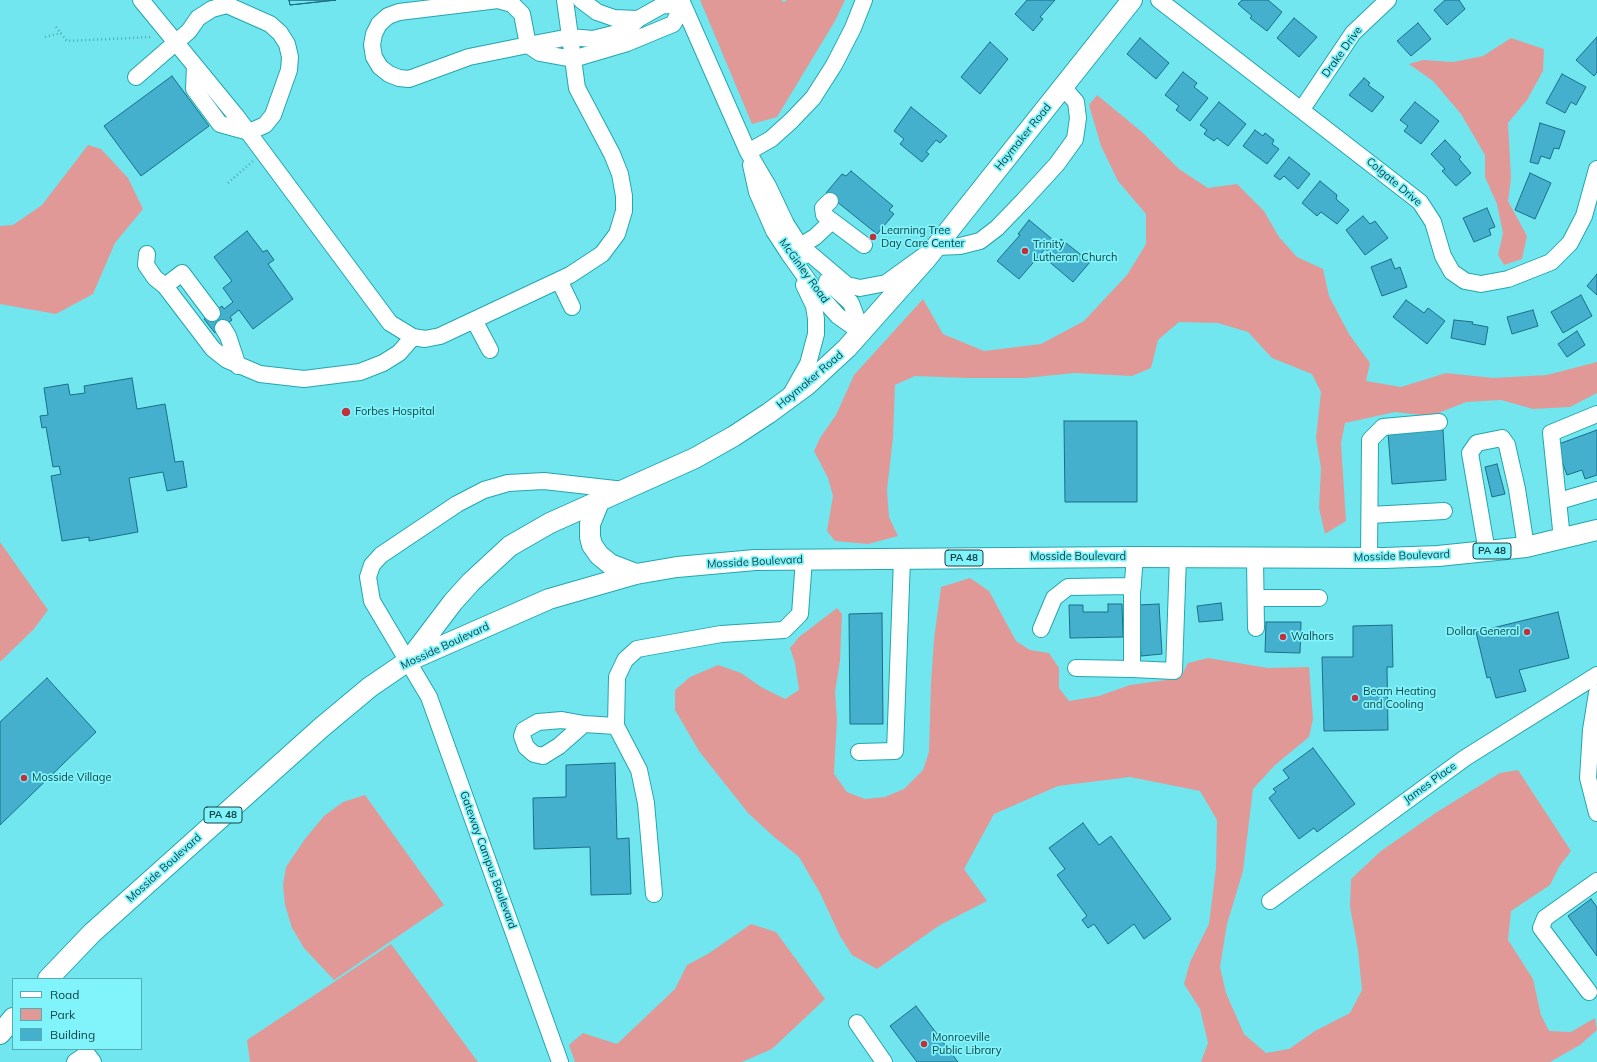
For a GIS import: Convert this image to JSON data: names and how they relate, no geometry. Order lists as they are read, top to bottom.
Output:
{
  "streets": {
    "main road": ["Haymaker Road", "PA 48", "Mosside Boulevard"],
    "street": [
      "Drake Drive",
      "Colgate Drive",
      "McGinley Road",
      "James Place",
      "Gateway Campus Boulevard"
    ]
  },
  "crossings": [
    ["Drake Drive", "Colgate Drive"],
    ["Haymaker Road", "McGinley Road"],
    ["Haymaker Road", "Mosside Boulevard"],
    ["Haymaker Road", "Gateway Campus Boulevard"],
    ["Mosside Boulevard", "Gateway Campus Boulevard"]
  ],
  "places": [
    "Learning Tree Day Care Center",
    "Trinity Lutheran Church",
    "Forbes Hospital",
    "Dollar General",
    "Walhors",
    "Beam Heating and Cooling",
    "Mosside Village",
    "Monroeville Public Library"
  ],
  "legend": ["Road", "Park", "Building"]
}
